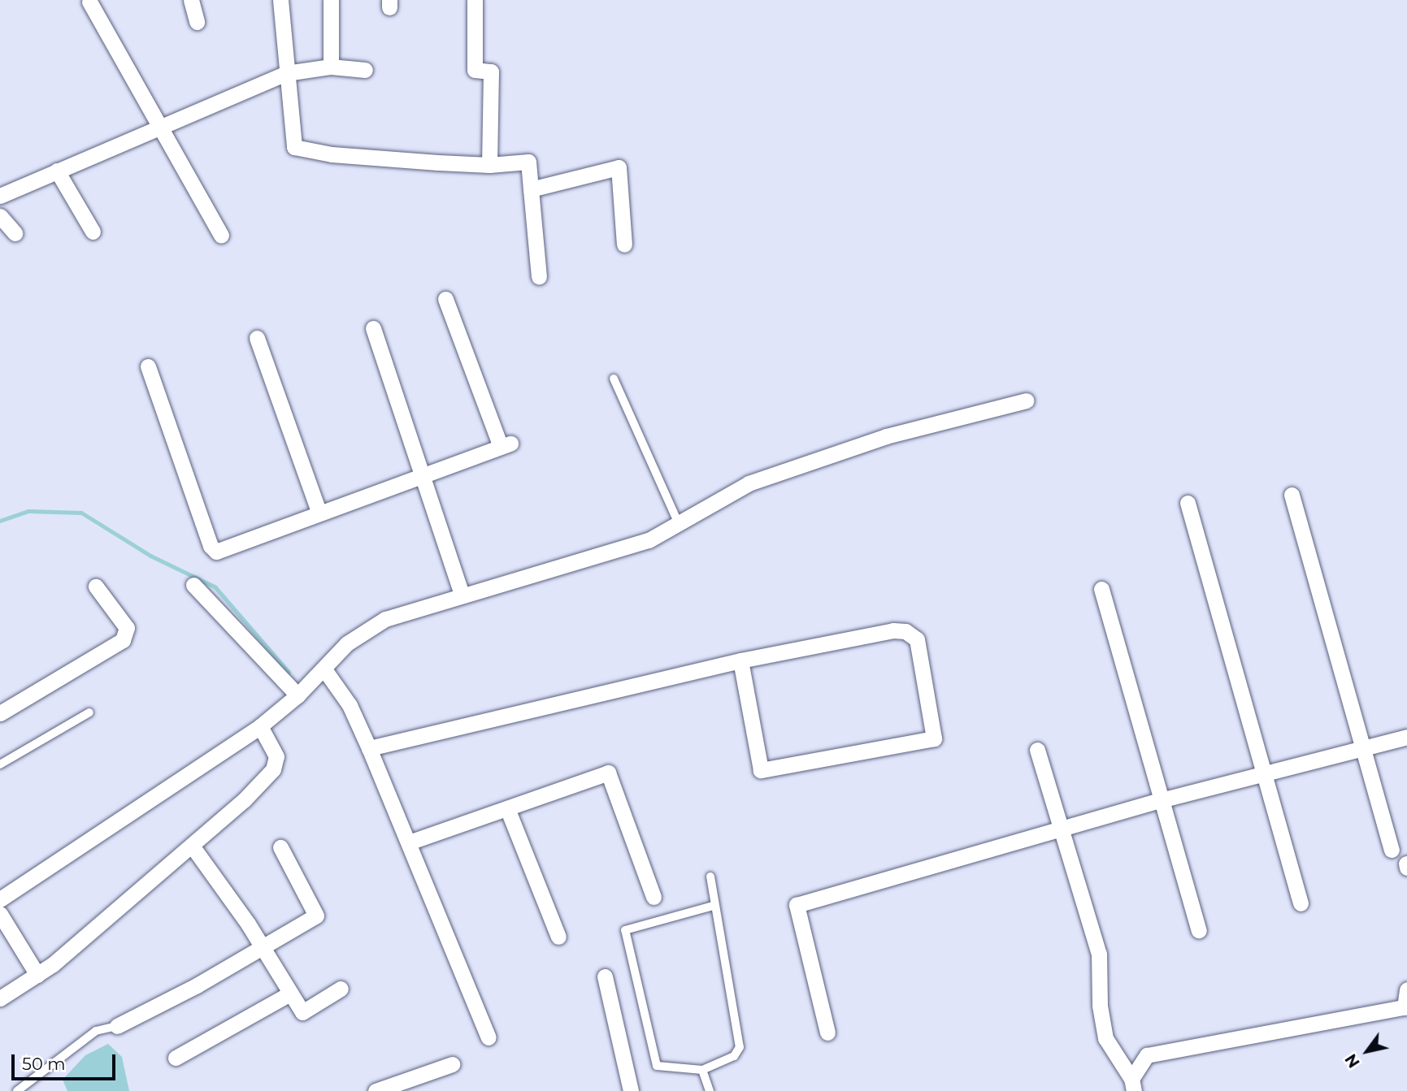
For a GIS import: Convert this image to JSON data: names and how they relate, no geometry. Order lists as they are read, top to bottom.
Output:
{
  "scale_bar": "50 m",
  "north": "bottom left"
}
